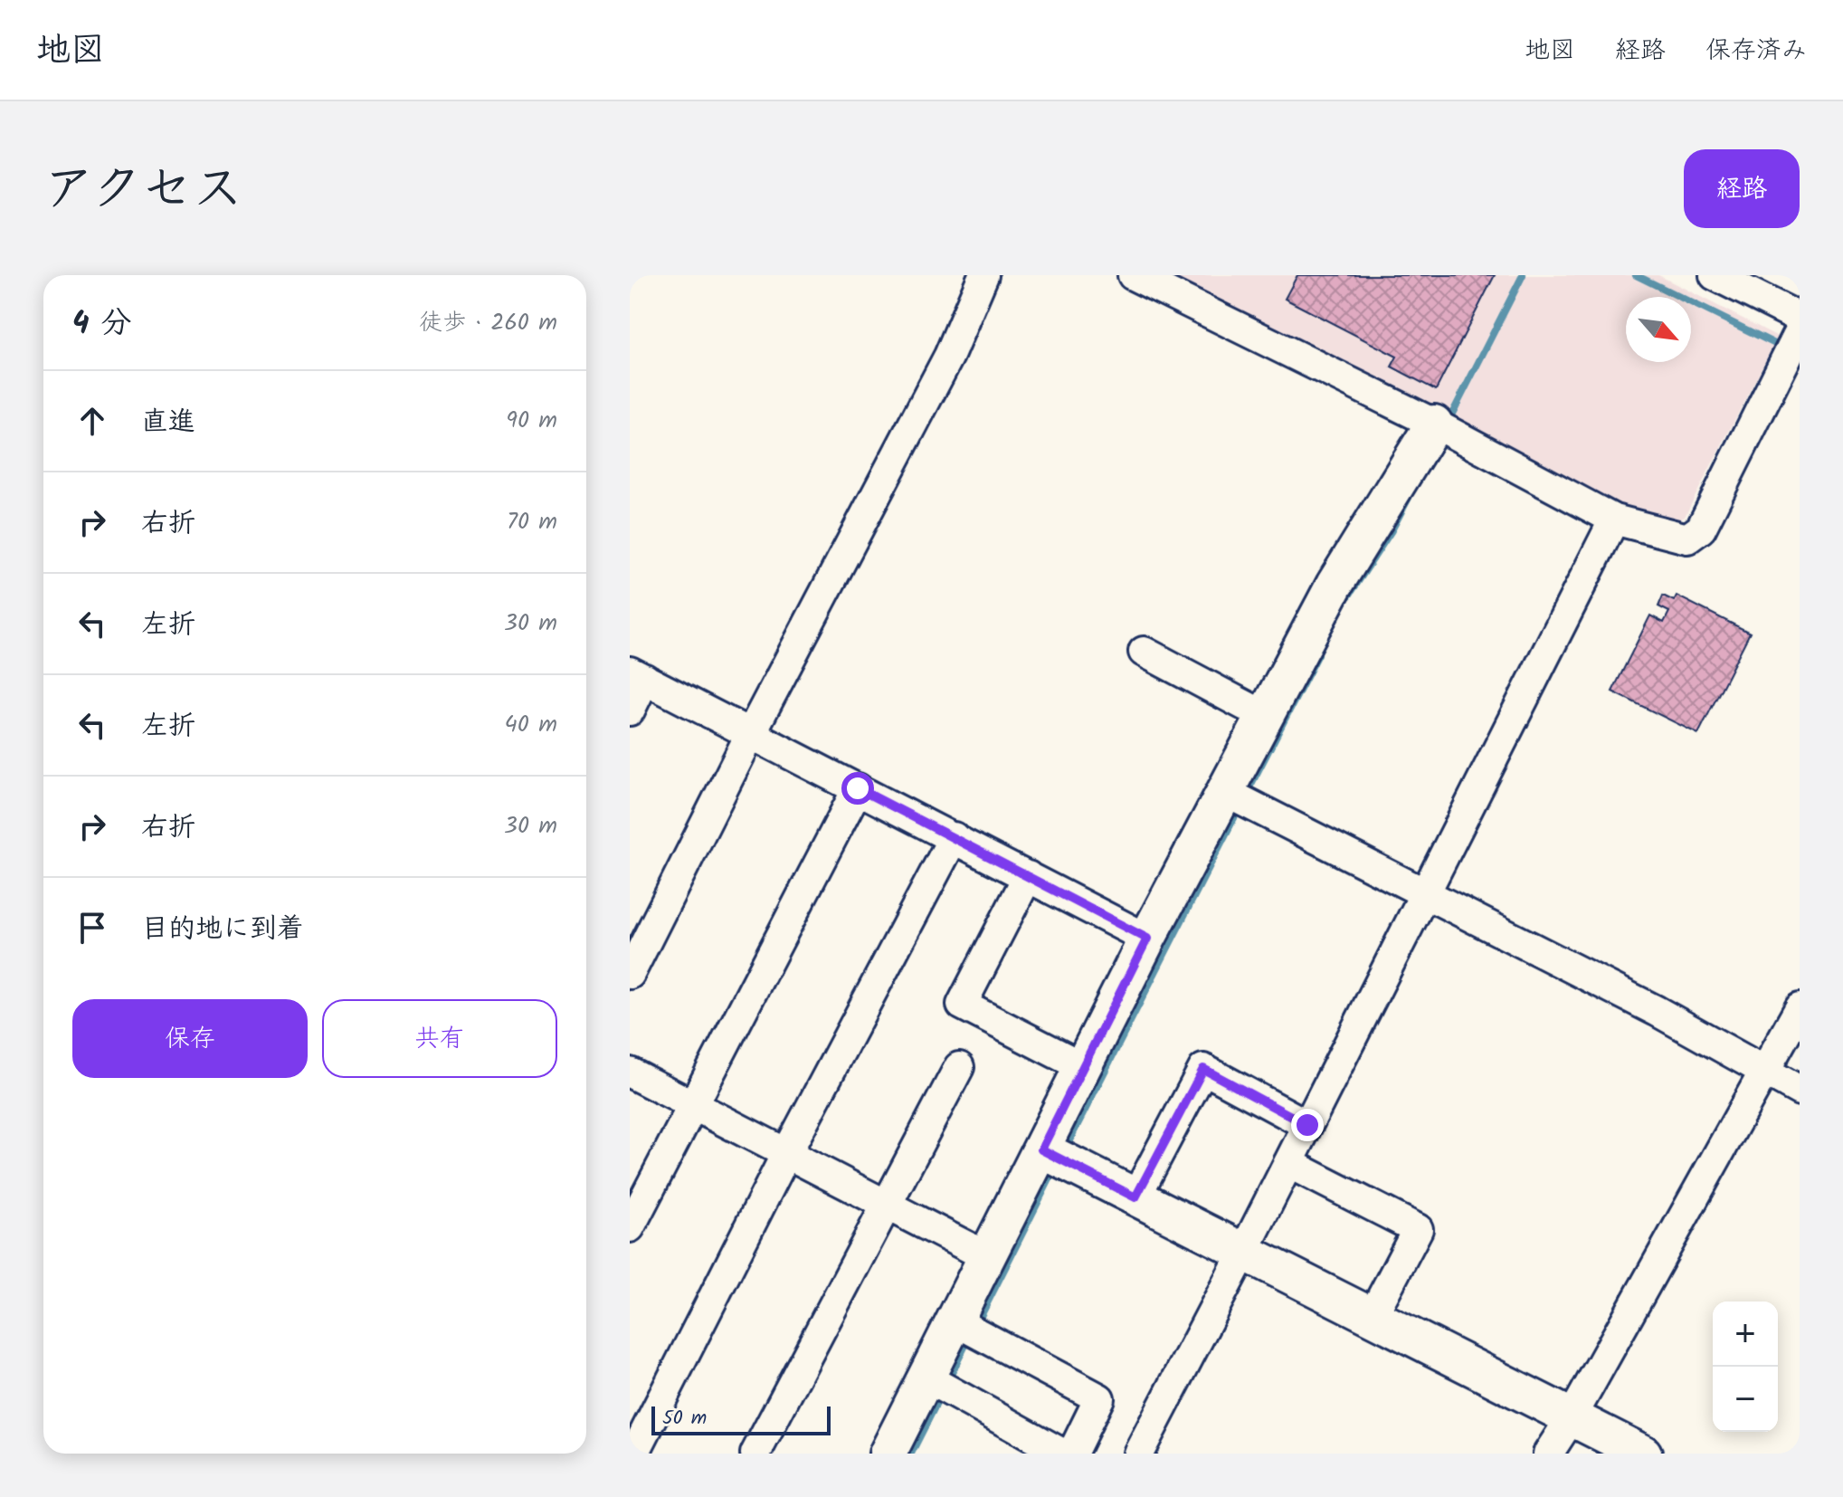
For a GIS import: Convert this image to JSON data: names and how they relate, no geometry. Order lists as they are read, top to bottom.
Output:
{
  "scale_bar": "50 m",
  "north": "bottom right",
  "page": {
    "header": "地図",
    "nav": ["地図", "経路", "保存済み"],
    "title": "アクセス",
    "buttons": [
      "経路",
      ["保存", "共有"]
    ],
    "heading": ["4 分", "徒歩 · 260 m"],
    "list": [
      ["直進", "90 m"],
      ["右折", "70 m"],
      ["左折", "30 m"],
      ["左折", "40 m"],
      ["右折", "30 m"],
      "目的地に到着"
    ],
    "map_buttons": ["+", "−"],
    "scale": "50 m"
  }
}
